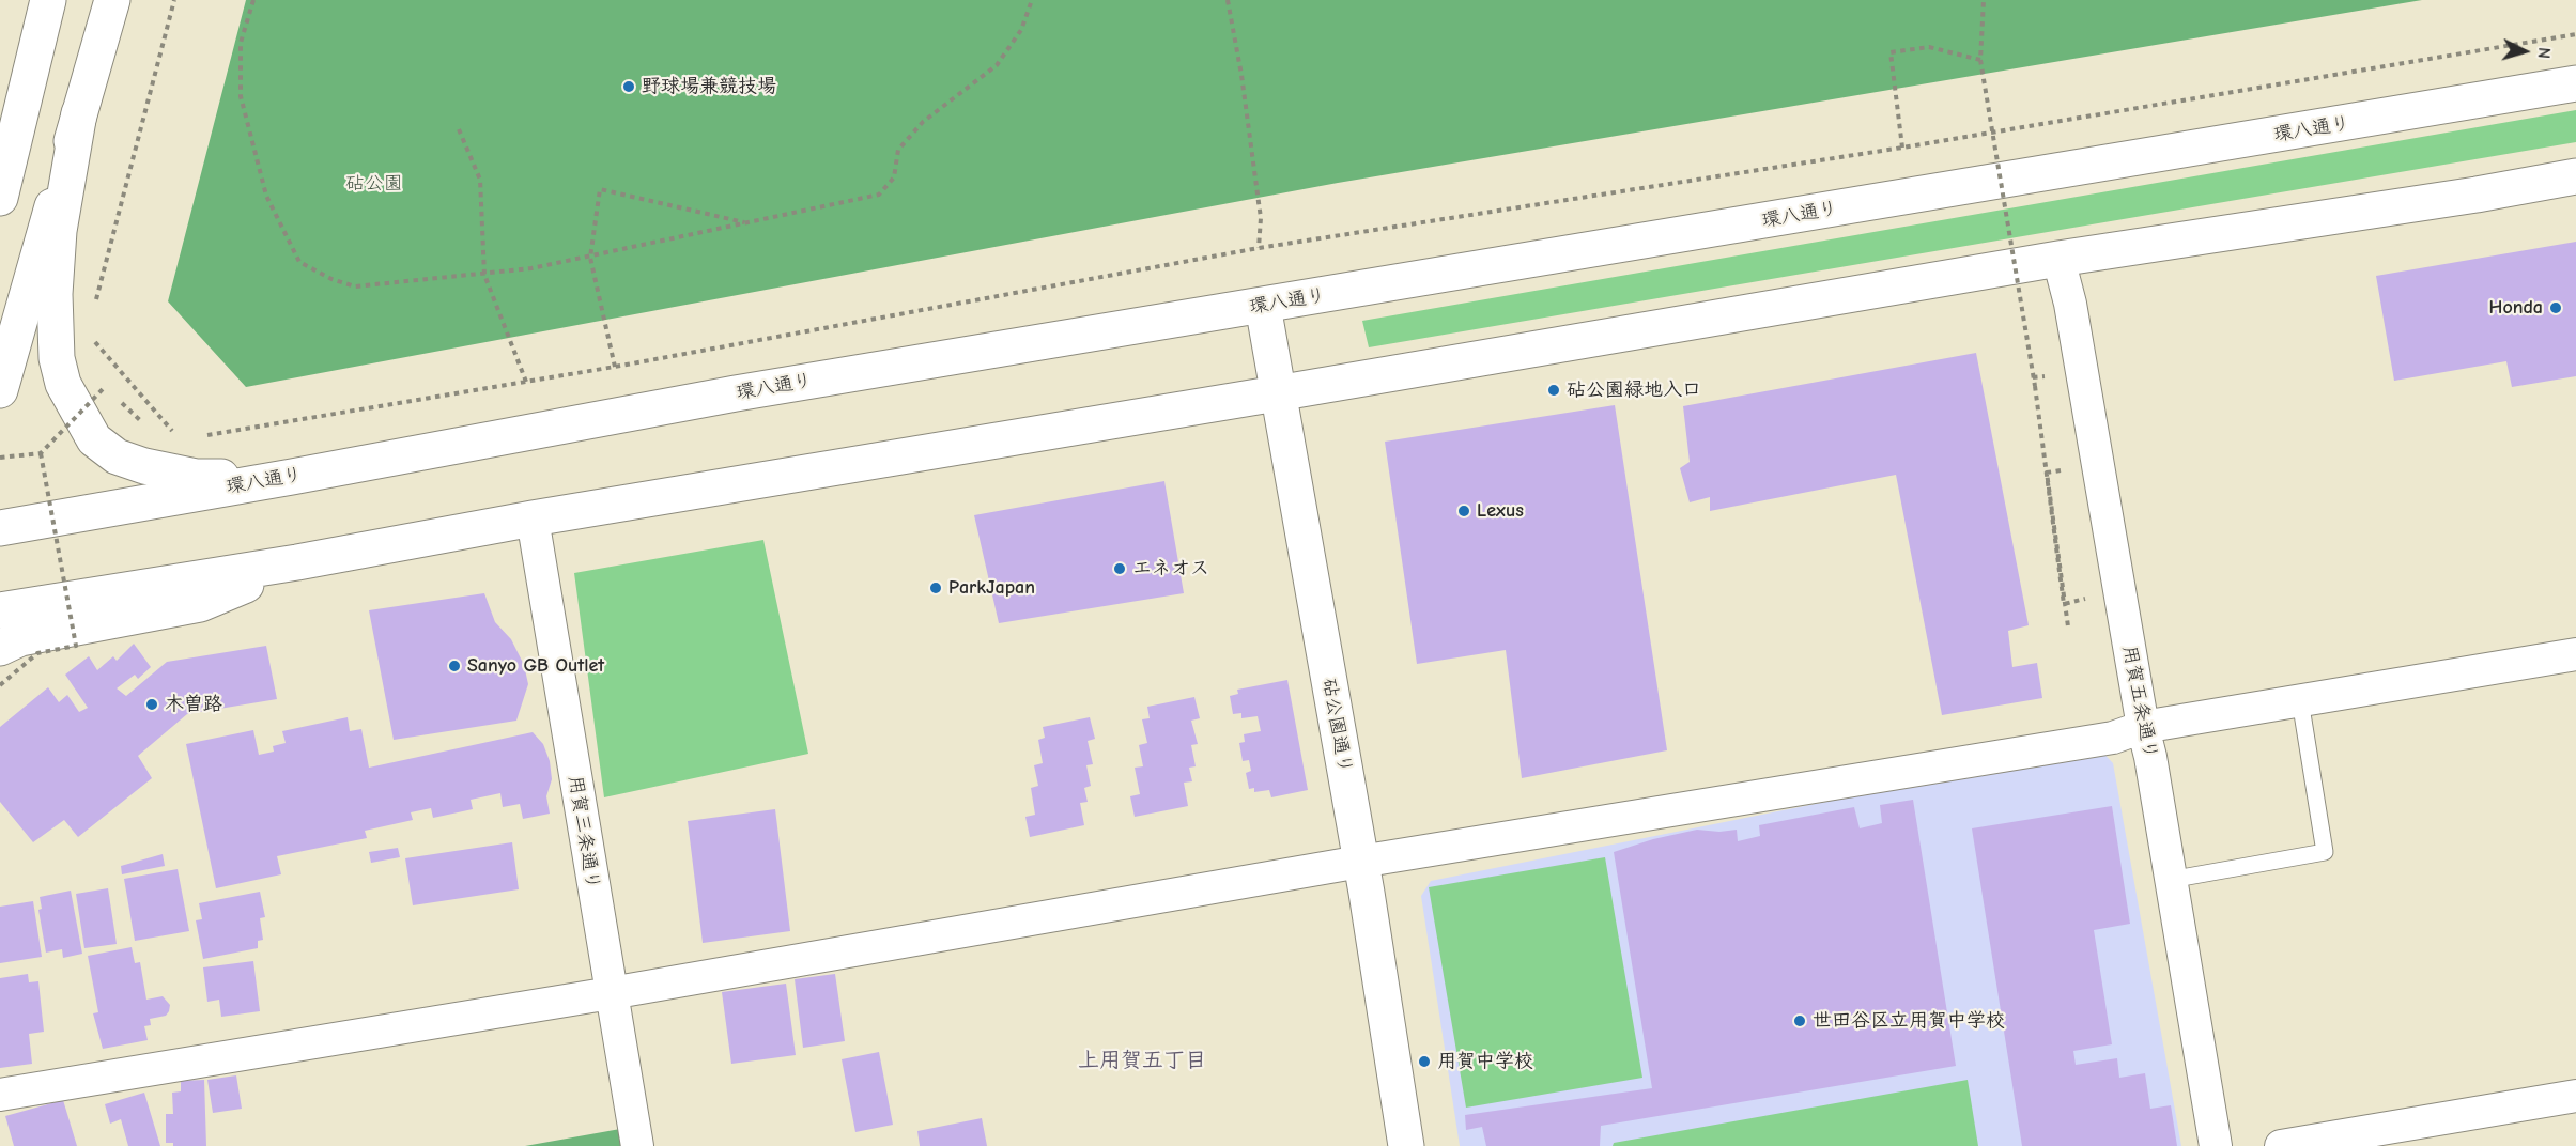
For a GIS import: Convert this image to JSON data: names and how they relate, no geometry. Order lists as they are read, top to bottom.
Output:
{
  "streets": {
    "main road": ["環八通り", "砧公園通り"],
    "street": ["用賀五条通り", "用賀三条通り"]
  },
  "crossings": [
    ["環八通り", "砧公園通り"]
  ],
  "districts": ["上用賀五丁目"],
  "parks": ["砧公園"],
  "places": [
    "野球場兼競技場",
    "Honda",
    "砧公園緑地入口",
    "Lexus",
    "エネオス",
    "ParkJapan",
    "Sanyo GB Outlet",
    "木曽路",
    "世田谷区立用賀中学校",
    "用賀中学校"
  ],
  "north": "right"
}
